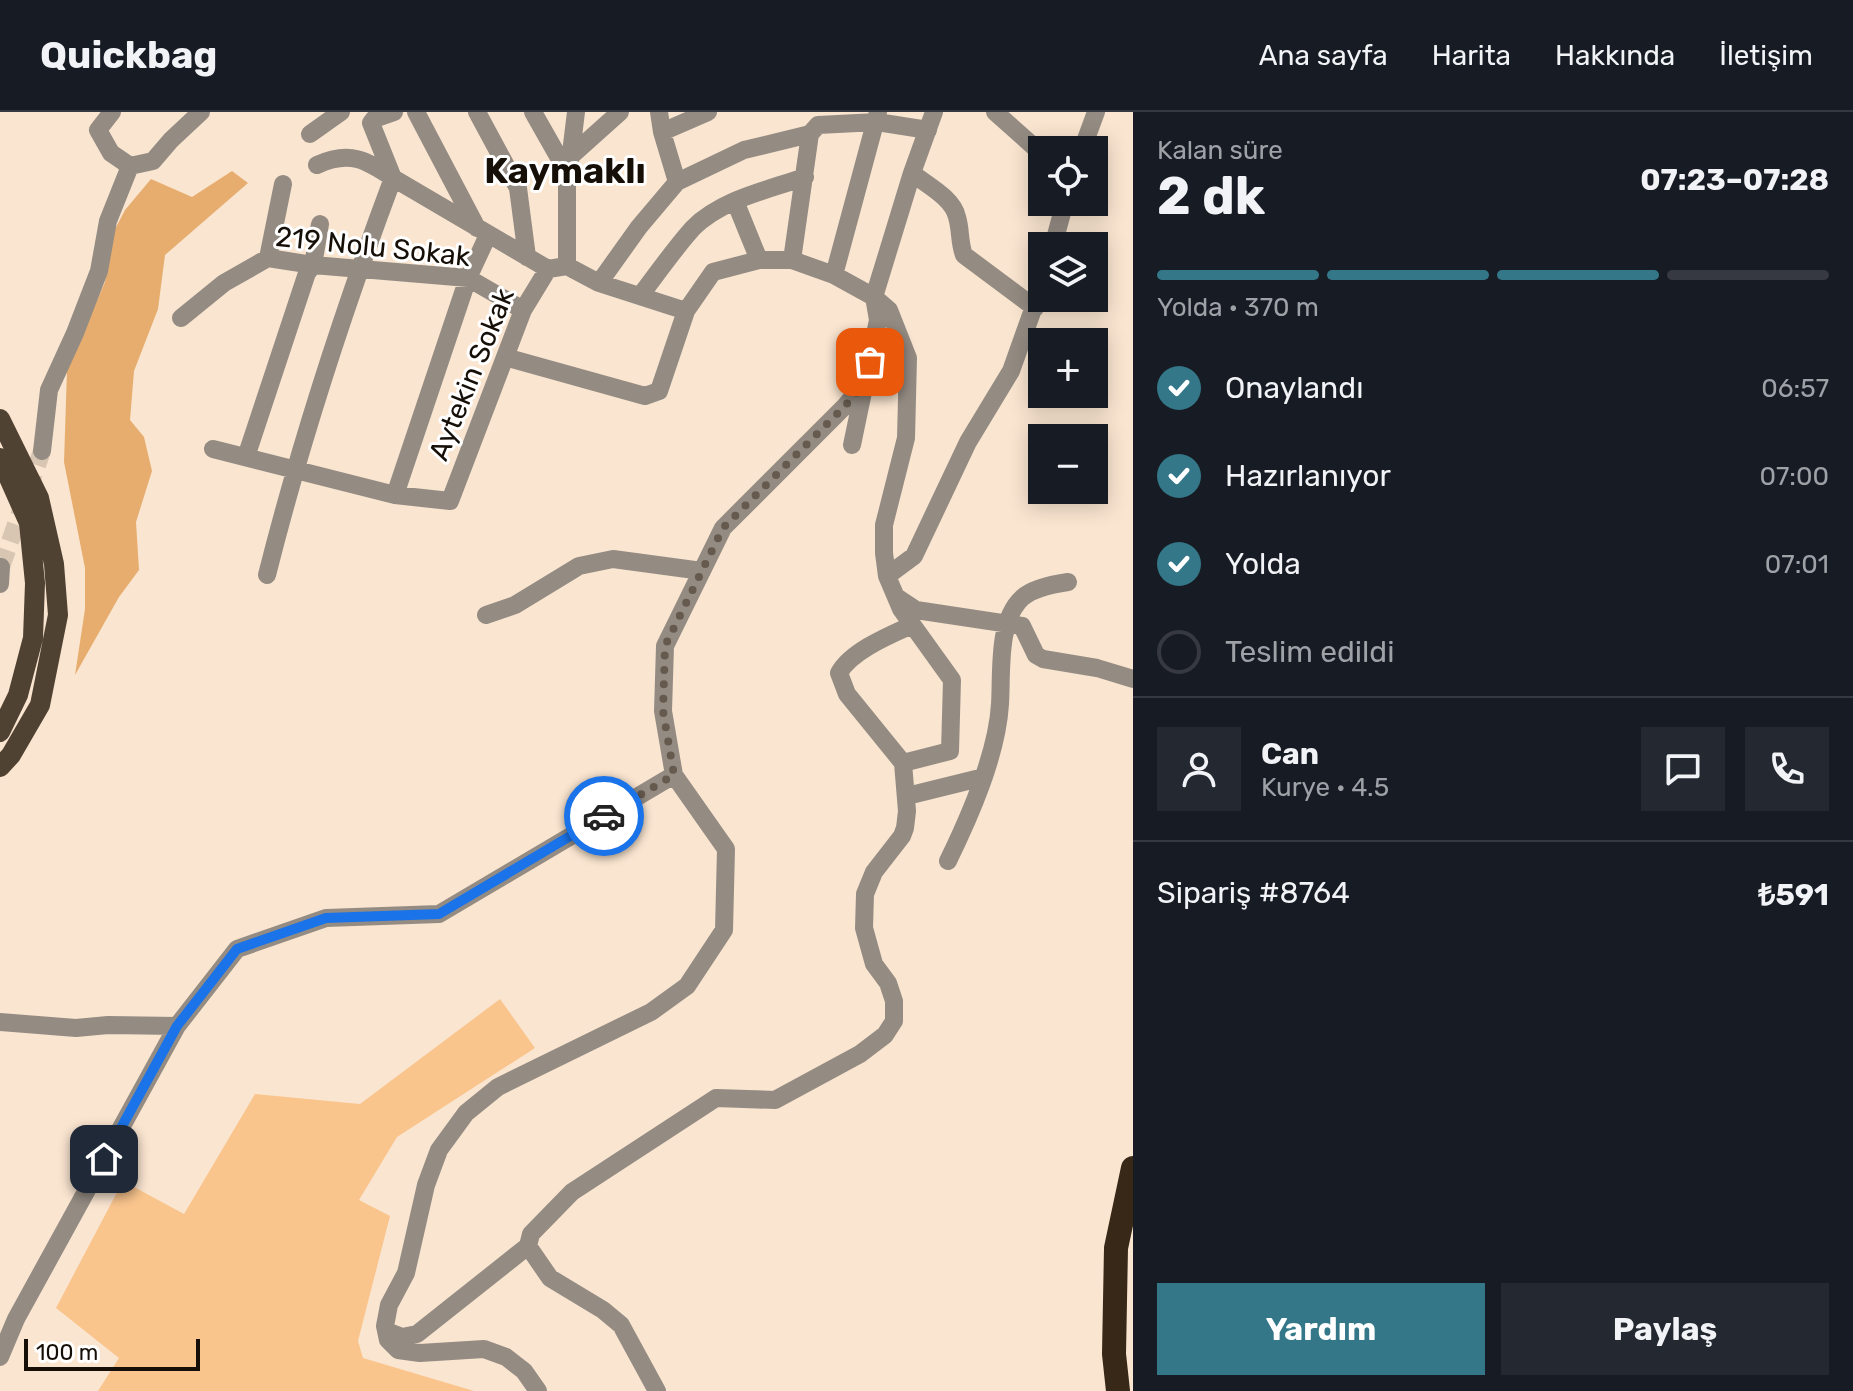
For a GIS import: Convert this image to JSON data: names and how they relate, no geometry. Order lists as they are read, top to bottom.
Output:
{
  "streets": {
    "street": ["219 Nolu Sokak", "Aytekin Sokak"]
  },
  "crossings": [
    ["219 Nolu Sokak", "Aytekin Sokak"]
  ],
  "districts": ["Kaymaklı"],
  "scale_bar": "100 m",
  "page": {
    "header": "Quickbag",
    "nav": [
      "Ana sayfa",
      "Harita",
      "Hakkında",
      "İletişim"
    ],
    "heading": ["2 dk", "Kalan süre", "07:23–07:28"],
    "panel": [
      "Can",
      "Kurye · 4.5",
      "Sipariş #8764",
      "₺591"
    ],
    "map_buttons": ["+", "−"],
    "bar": "Yolda · 370 m",
    "list": [
      ["Onaylandı", "06:57"],
      ["Hazırlanıyor", "07:00"],
      ["Yolda", "07:01"],
      "Teslim edildi"
    ],
    "buttons": ["Yardım", "Paylaş"],
    "scale": "100 m"
  }
}
